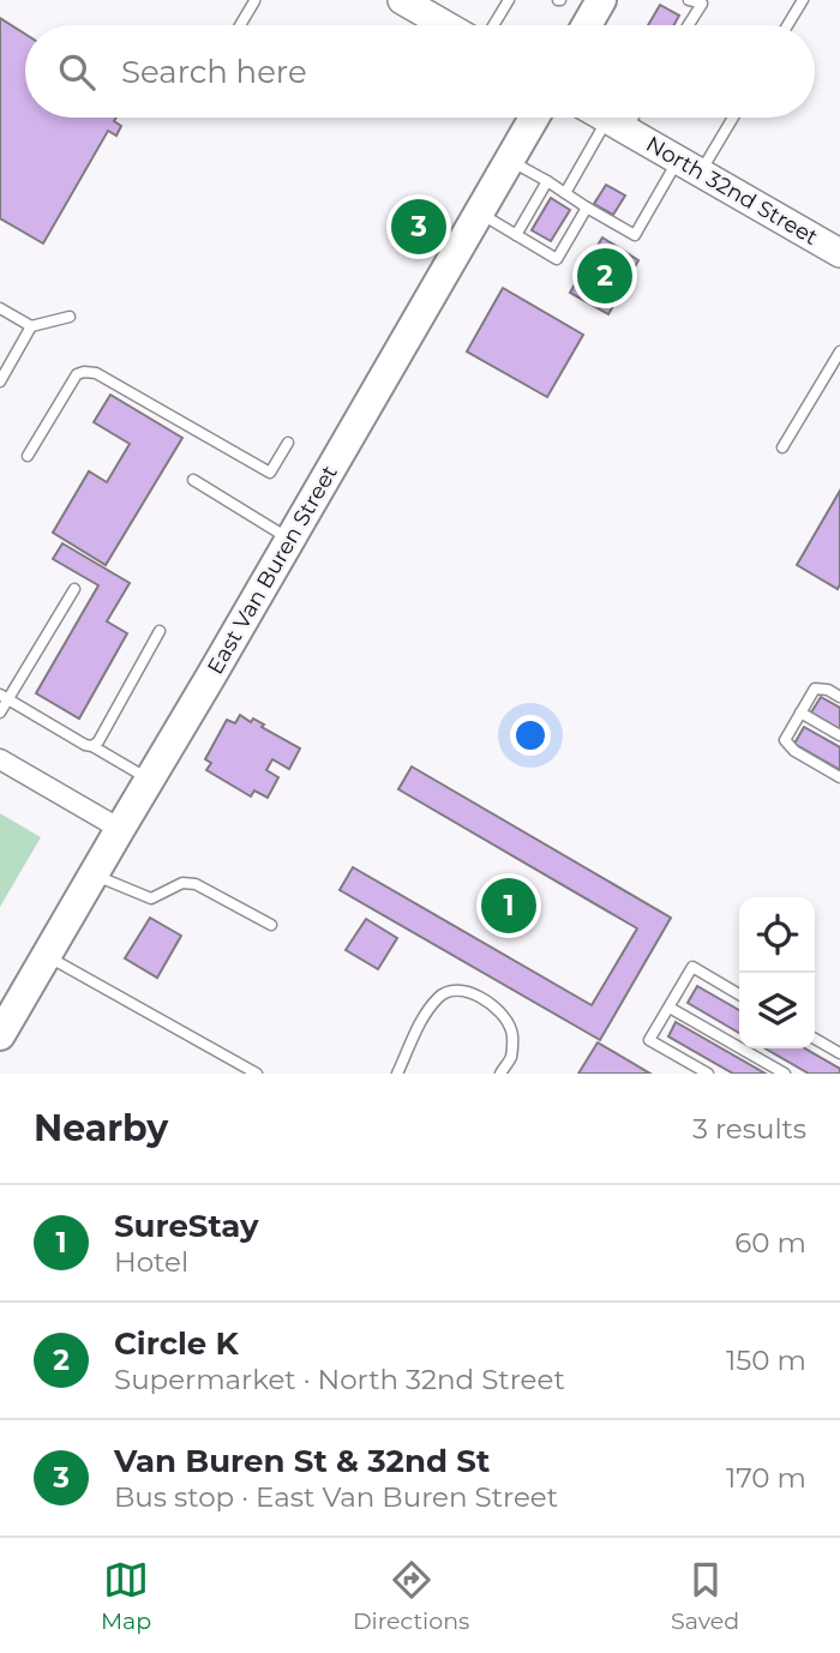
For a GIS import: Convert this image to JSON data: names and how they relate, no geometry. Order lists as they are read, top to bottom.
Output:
{
  "streets": {
    "main road": ["North 32nd Street", "East Van Buren Street"]
  },
  "page": {
    "search": "Search here",
    "pins": ["3", "2", "1"],
    "heading": ["Nearby", "3 results"],
    "list": [
      {
        "mark": "1",
        "name": "SureStay",
        "note": "Hotel",
        "value": "60 m"
      },
      {
        "mark": "2",
        "name": "Circle K",
        "note": "Supermarket · North 32nd Street",
        "value": "150 m"
      },
      {
        "mark": "3",
        "name": "Van Buren St & 32nd St",
        "note": "Bus stop · East Van Buren Street",
        "value": "170 m"
      }
    ],
    "nav": ["Map", "Directions", "Saved"]
  }
}
